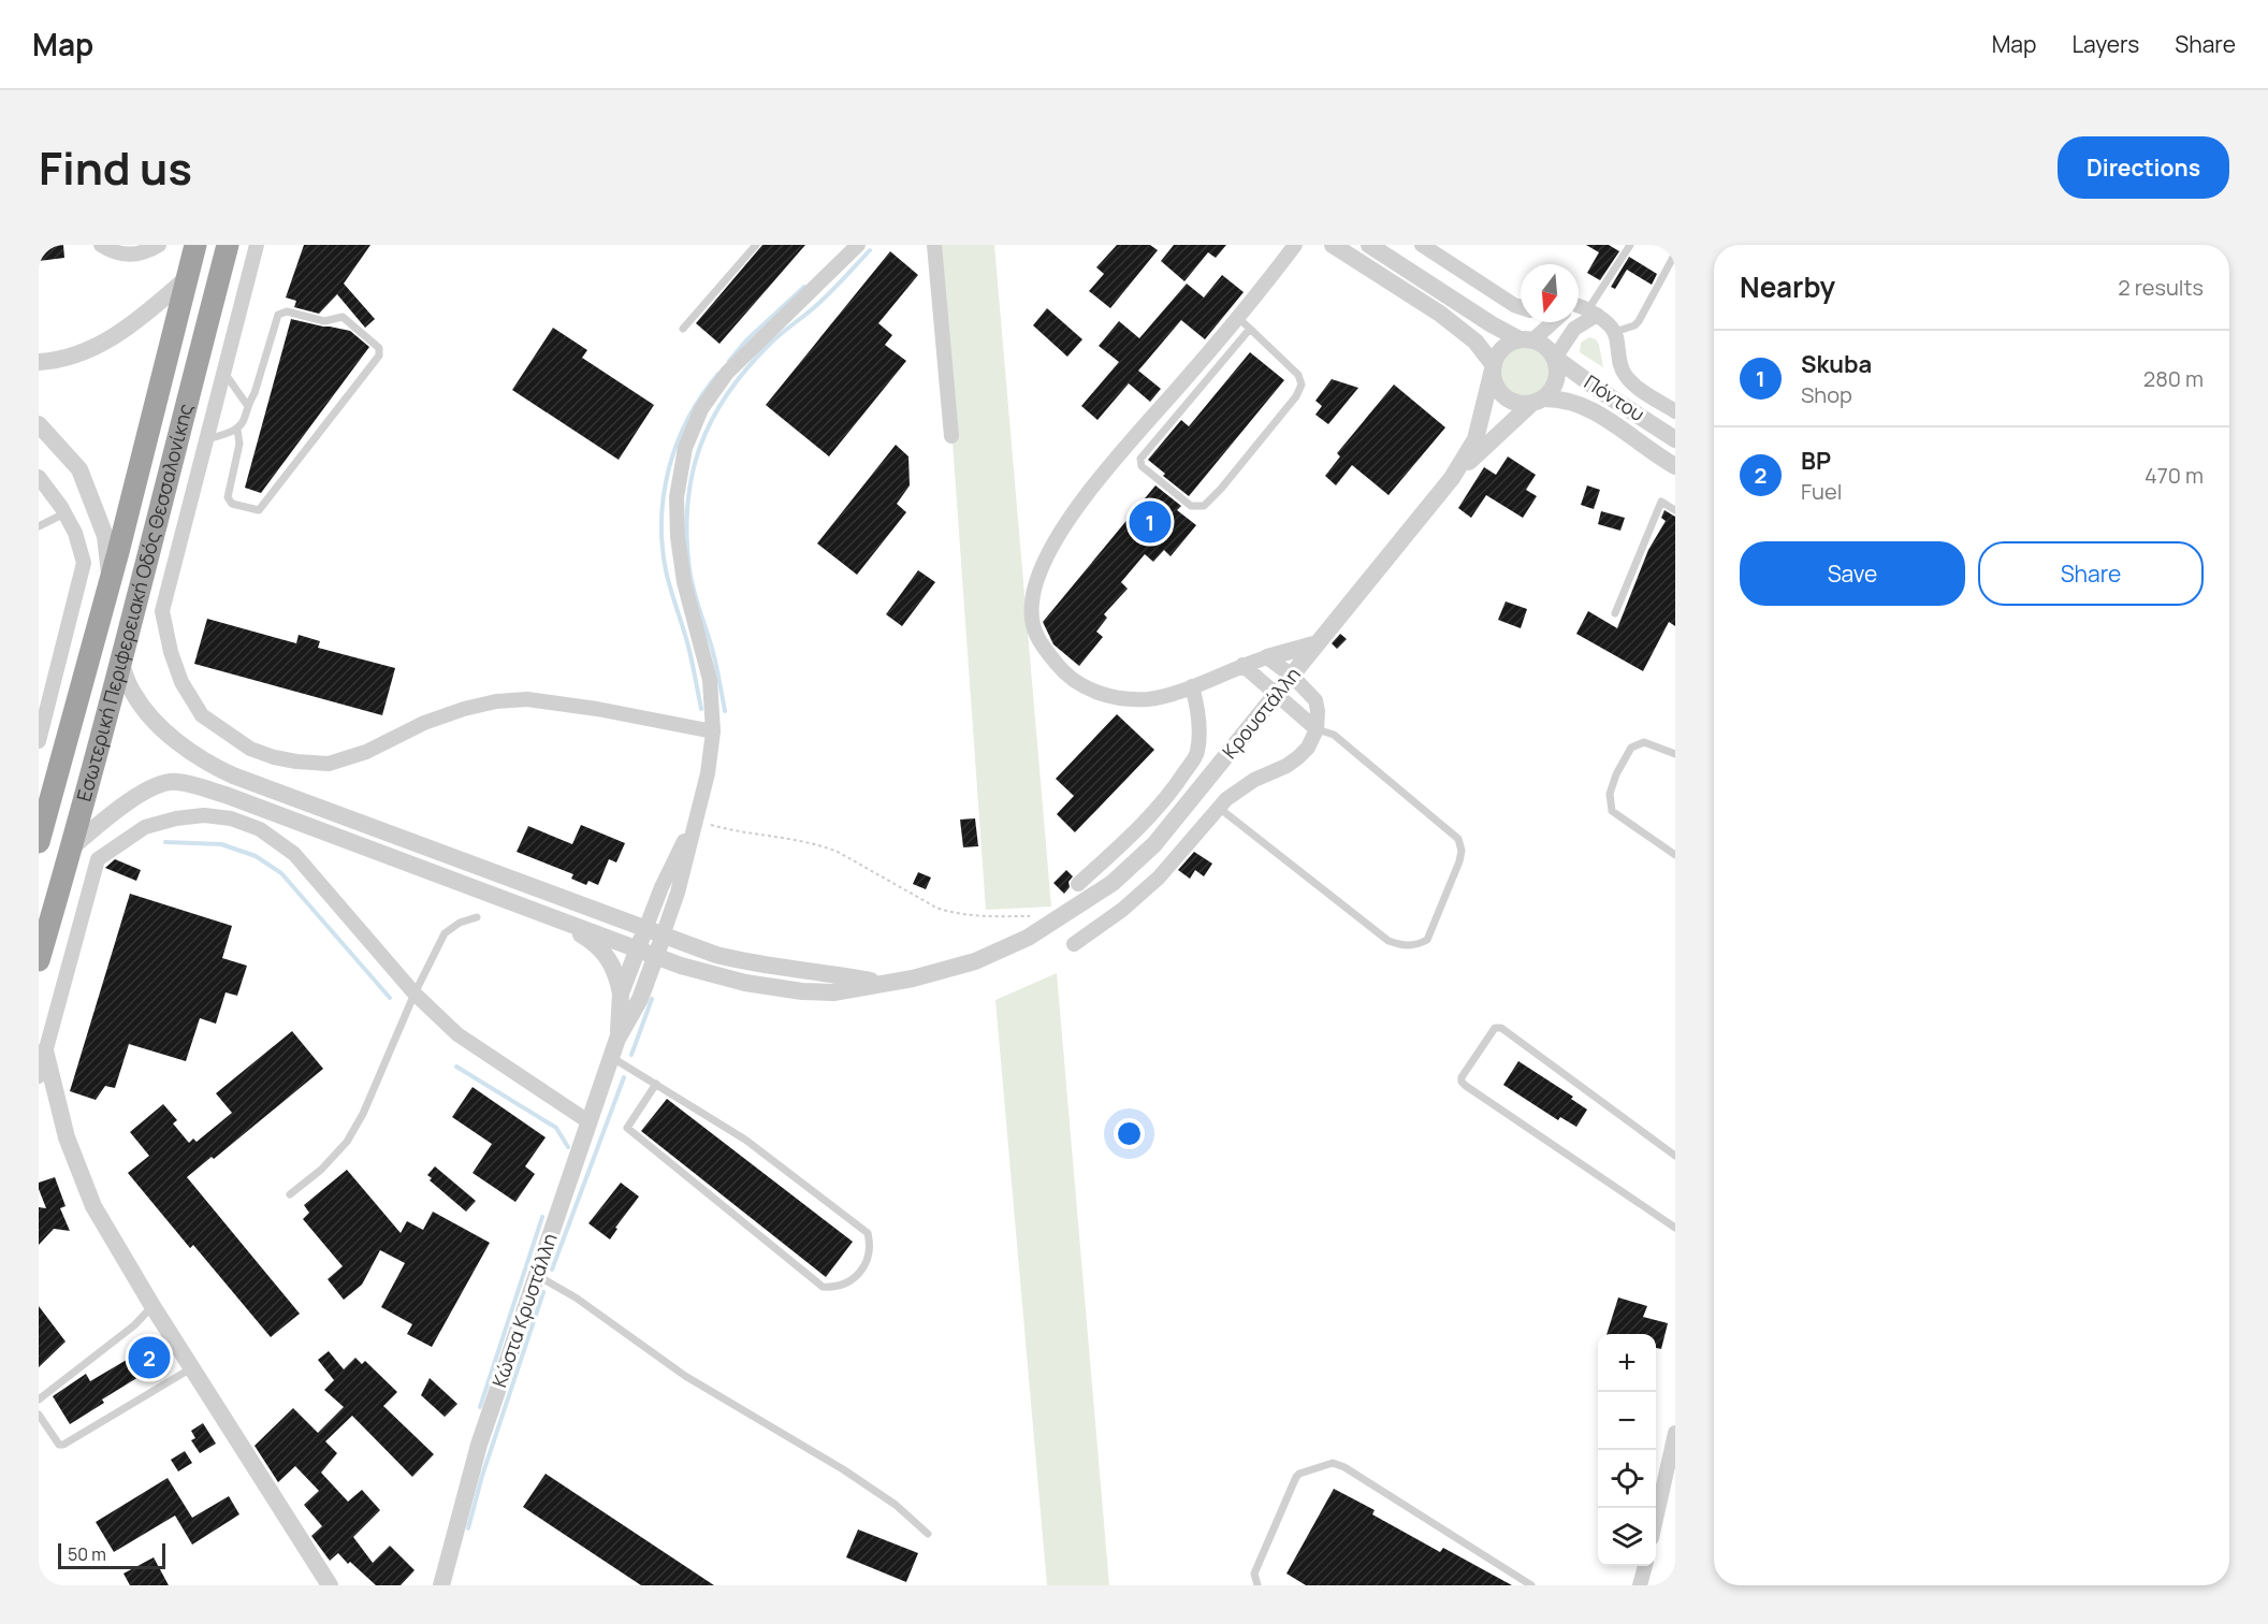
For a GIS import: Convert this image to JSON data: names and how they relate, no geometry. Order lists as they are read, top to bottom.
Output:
{
  "streets": {
    "highway": ["Εσωτερική Περιφερειακή Οδός Θεσσαλονίκης"],
    "street": ["Πόντου", "Κρουστάλλη", "Κώστα Κρυστάλλη"]
  },
  "crossings": [
    ["Πόντου", "Κρουστάλλη"]
  ],
  "scale_bar": "50 m",
  "north": "bottom",
  "page": {
    "header": "Map",
    "nav": ["Map", "Layers", "Share"],
    "title": "Find us",
    "buttons": [
      "Directions",
      ["Save", "Share"]
    ],
    "heading": ["Nearby", "2 results"],
    "list": [
      {
        "mark": "1",
        "name": "Skuba",
        "note": "Shop",
        "value": "280 m"
      },
      {
        "mark": "2",
        "name": "BP",
        "note": "Fuel",
        "value": "470 m"
      }
    ],
    "pins": ["1", "2"],
    "map_buttons": ["+", "−"],
    "scale": "50 m"
  }
}
